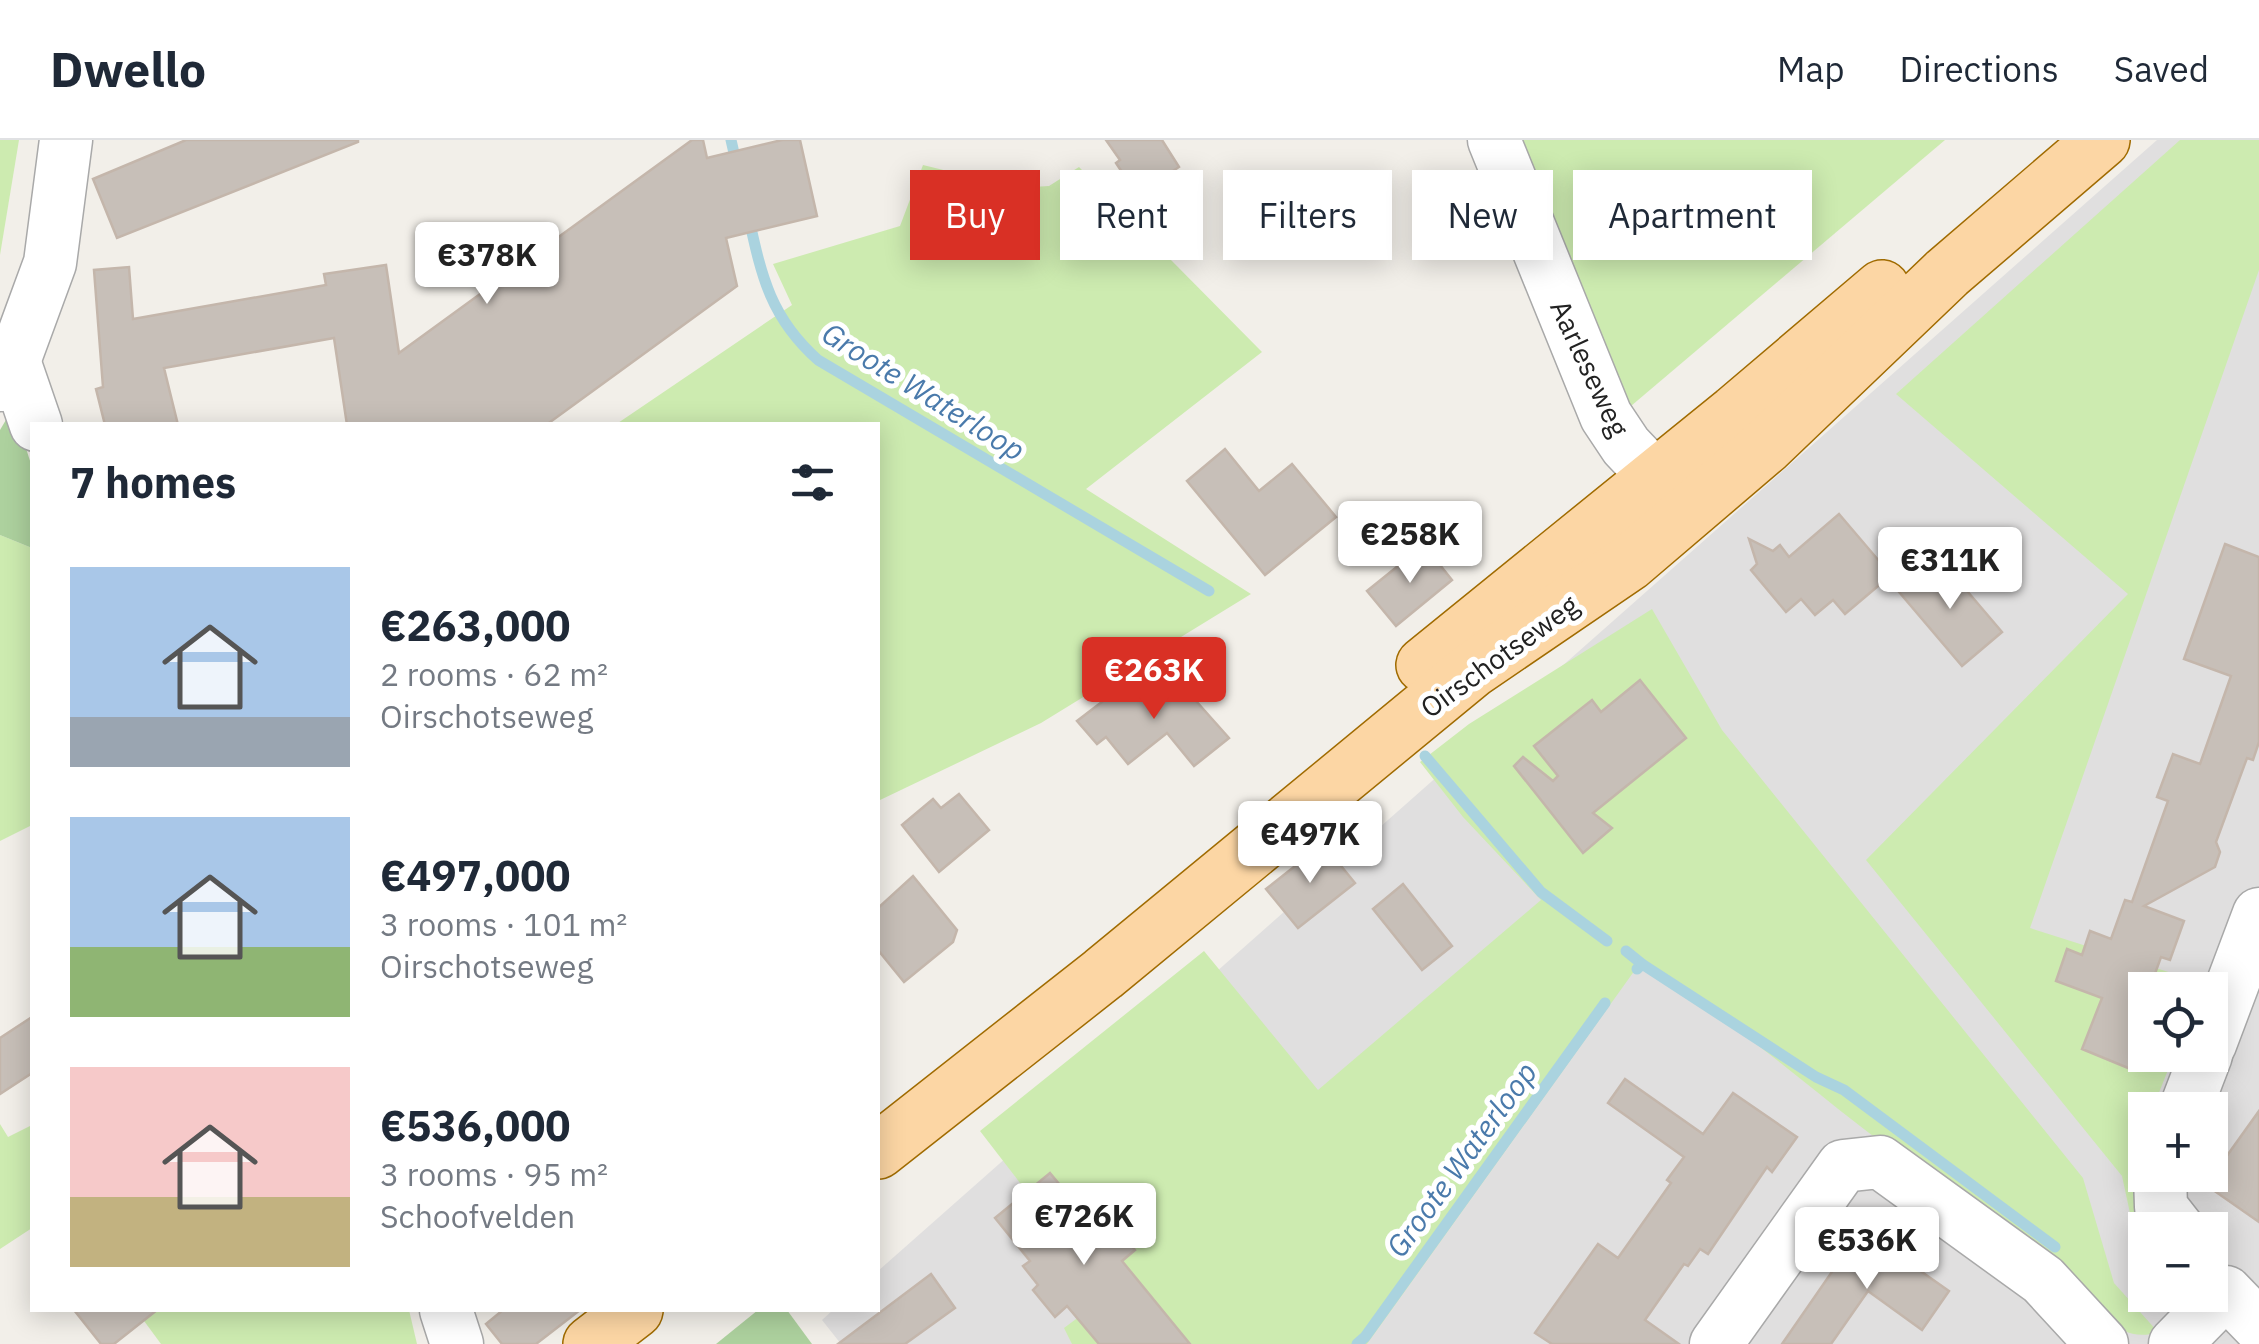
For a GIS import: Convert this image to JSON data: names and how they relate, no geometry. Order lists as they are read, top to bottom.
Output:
{
  "streets": {
    "main road": ["Oirschotseweg"],
    "street": ["Aarleseweg"]
  },
  "crossings": [
    ["Aarleseweg", "Oirschotseweg"]
  ],
  "water": ["Groote Waterloop"],
  "page": {
    "header": "Dwello",
    "nav": ["Map", "Directions", "Saved"],
    "chip": [
      "Buy",
      "Rent",
      "Filters",
      "New",
      "Apartment"
    ],
    "price": [
      "€378K",
      "€258K",
      "€311K",
      "€263K",
      "€497K",
      "€726K",
      "€536K"
    ],
    "heading": "7 homes",
    "list": [
      {
        "name": "€263,000",
        "note": "2 rooms · 62 m² · Oirschotseweg"
      },
      {
        "name": "€497,000",
        "note": "3 rooms · 101 m² · Oirschotseweg"
      },
      {
        "name": "€536,000",
        "note": "3 rooms · 95 m² · Schoofvelden"
      }
    ],
    "map_buttons": ["+", "−"]
  }
}
